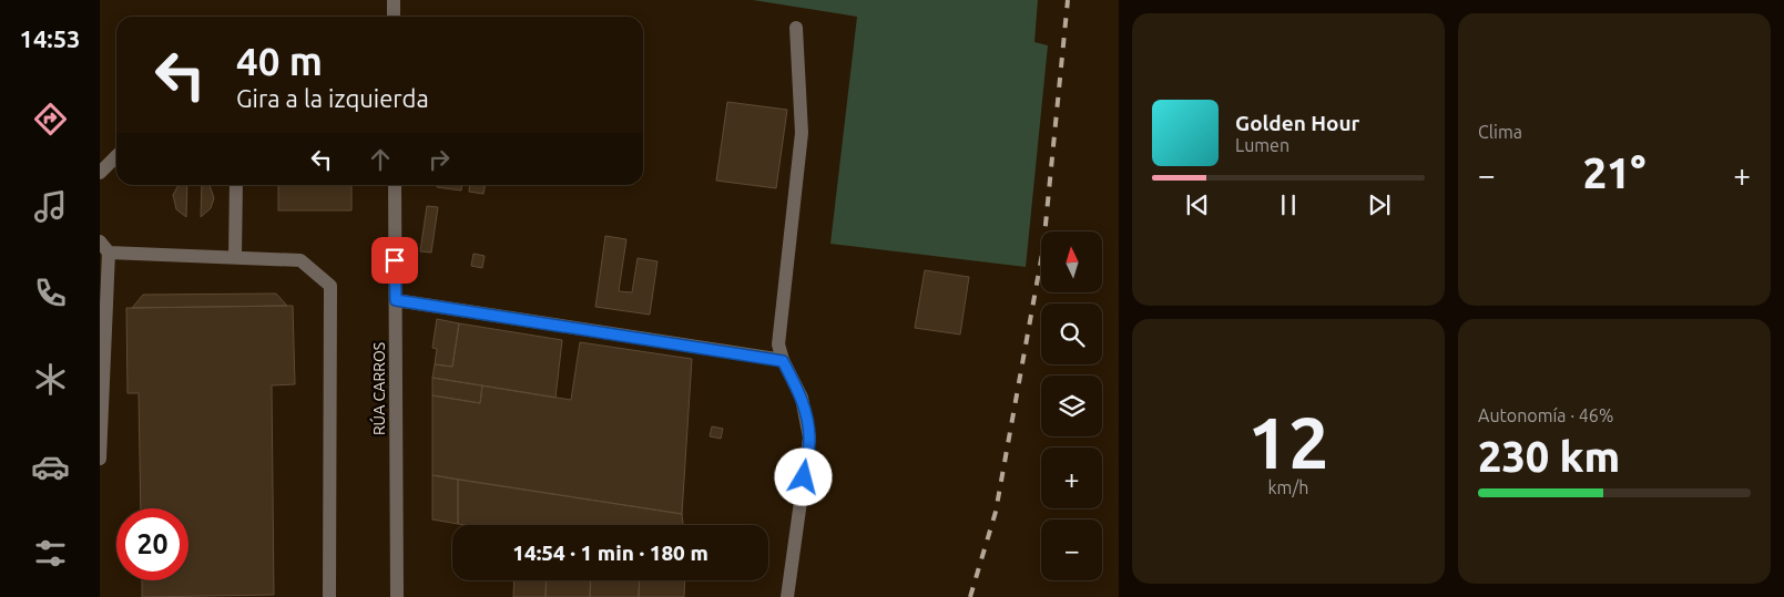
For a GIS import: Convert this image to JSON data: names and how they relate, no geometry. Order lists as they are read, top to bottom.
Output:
{
  "streets": {
    "street": ["RÚA CARROS"]
  },
  "north": "top",
  "page": {
    "tabs": "14:53",
    "tile": [
      "Clima",
      ["12", "km/h"],
      ["Autonomía · 46%", "230 km"]
    ],
    "turn": ["40 m", "Gira a la izquierda"],
    "song": ["Golden Hour", "Lumen"],
    "heat": ["−", "21°", "+"],
    "map_buttons": ["+", "−"],
    "limit": "20",
    "trip": "14:54 · 1 min · 180 m"
  }
}
